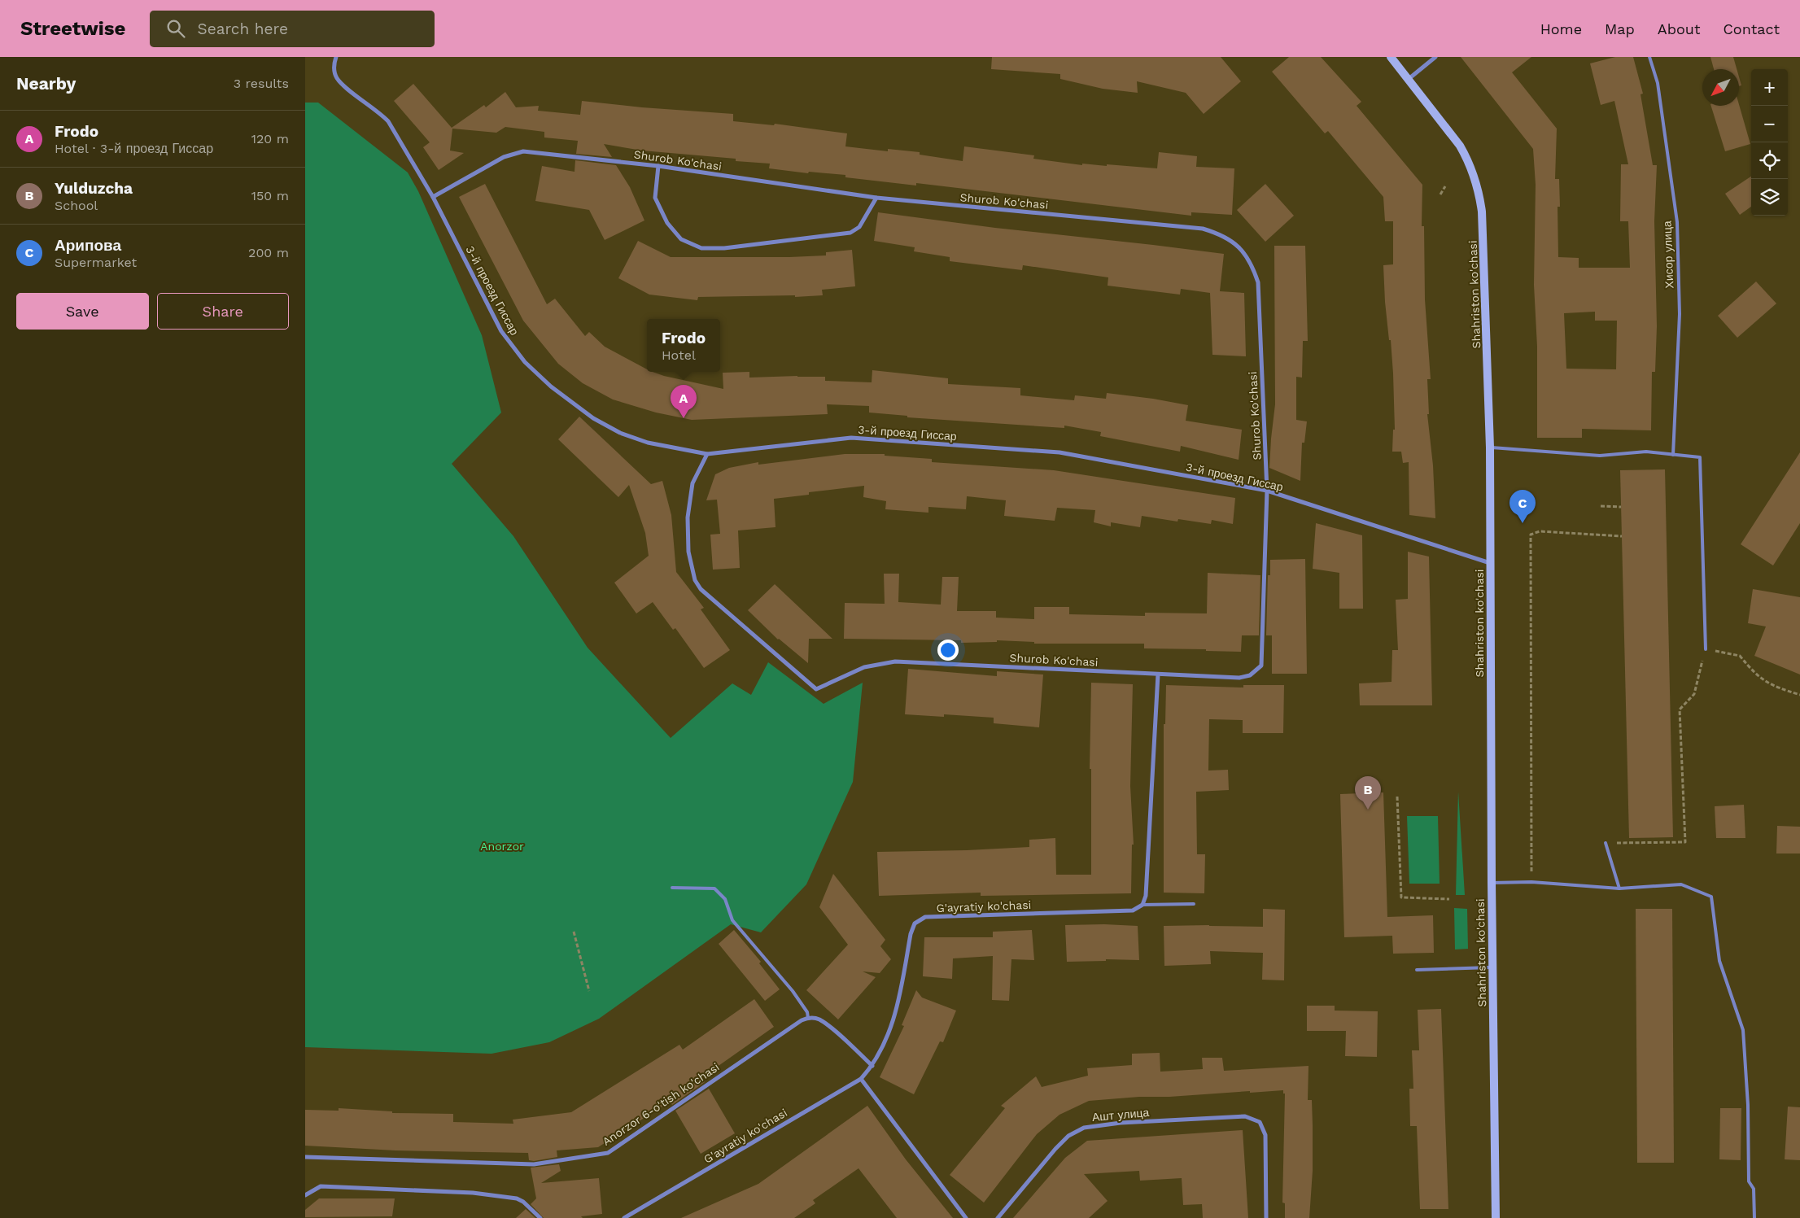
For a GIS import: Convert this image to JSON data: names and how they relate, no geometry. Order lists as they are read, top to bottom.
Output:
{
  "streets": {
    "main road": ["Shahriston ko'chasi"],
    "street": [
      "Shurob Ko'chasi",
      "3-й проезд Гиссар",
      "G'ayratiy ko'chasi",
      "Anorzor 6-o'tish ko'chasi",
      "Ашт улица"
    ],
    "lane": ["Хисор улица"]
  },
  "crossings": [
    ["Shurob Ko'chasi", "3-й проезд Гиссар"],
    ["3-й проезд Гиссар", "Shahriston ko'chasi"]
  ],
  "parks": ["Anorzor"],
  "north": "bottom left",
  "page": {
    "header": "Streetwise",
    "search": "Search here",
    "nav": [
      "Home",
      "Map",
      "About",
      "Contact"
    ],
    "heading": ["Nearby", "3 results"],
    "map_buttons": ["+", "−"],
    "list": [
      {
        "mark": "A",
        "name": "Frodo",
        "note": "Hotel · 3-й проезд Гиссар",
        "value": "120 m"
      },
      {
        "mark": "B",
        "name": "Yulduzcha",
        "note": "School",
        "value": "150 m"
      },
      {
        "mark": "C",
        "name": "Арипова",
        "note": "Supermarket",
        "value": "200 m"
      }
    ],
    "buttons": ["Save", "Share"],
    "popup": ["Frodo", "Hotel"],
    "pins": ["A", "C", "B"]
  }
}
